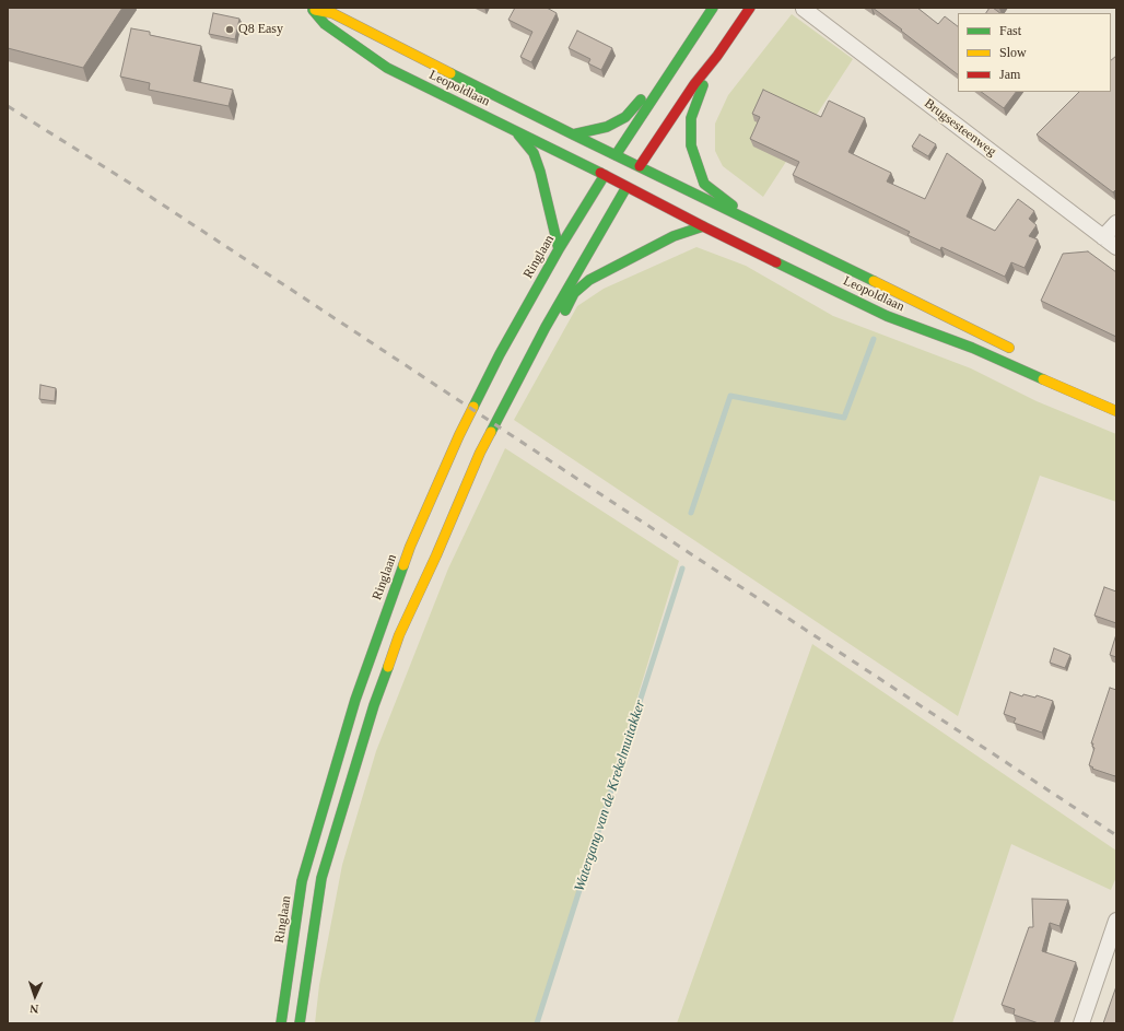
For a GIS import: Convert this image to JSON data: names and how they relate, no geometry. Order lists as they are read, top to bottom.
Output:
{
  "streets": {
    "main road": ["Leopoldlaan", "Ringlaan"],
    "street": ["Brugsesteenweg"]
  },
  "crossings": [
    ["Leopoldlaan", "Ringlaan"]
  ],
  "water": ["Watergang van de Krekelmuitakker"],
  "places": ["Q8 Easy"],
  "legend": ["Fast", "Slow", "Jam"],
  "north": "bottom"
}
